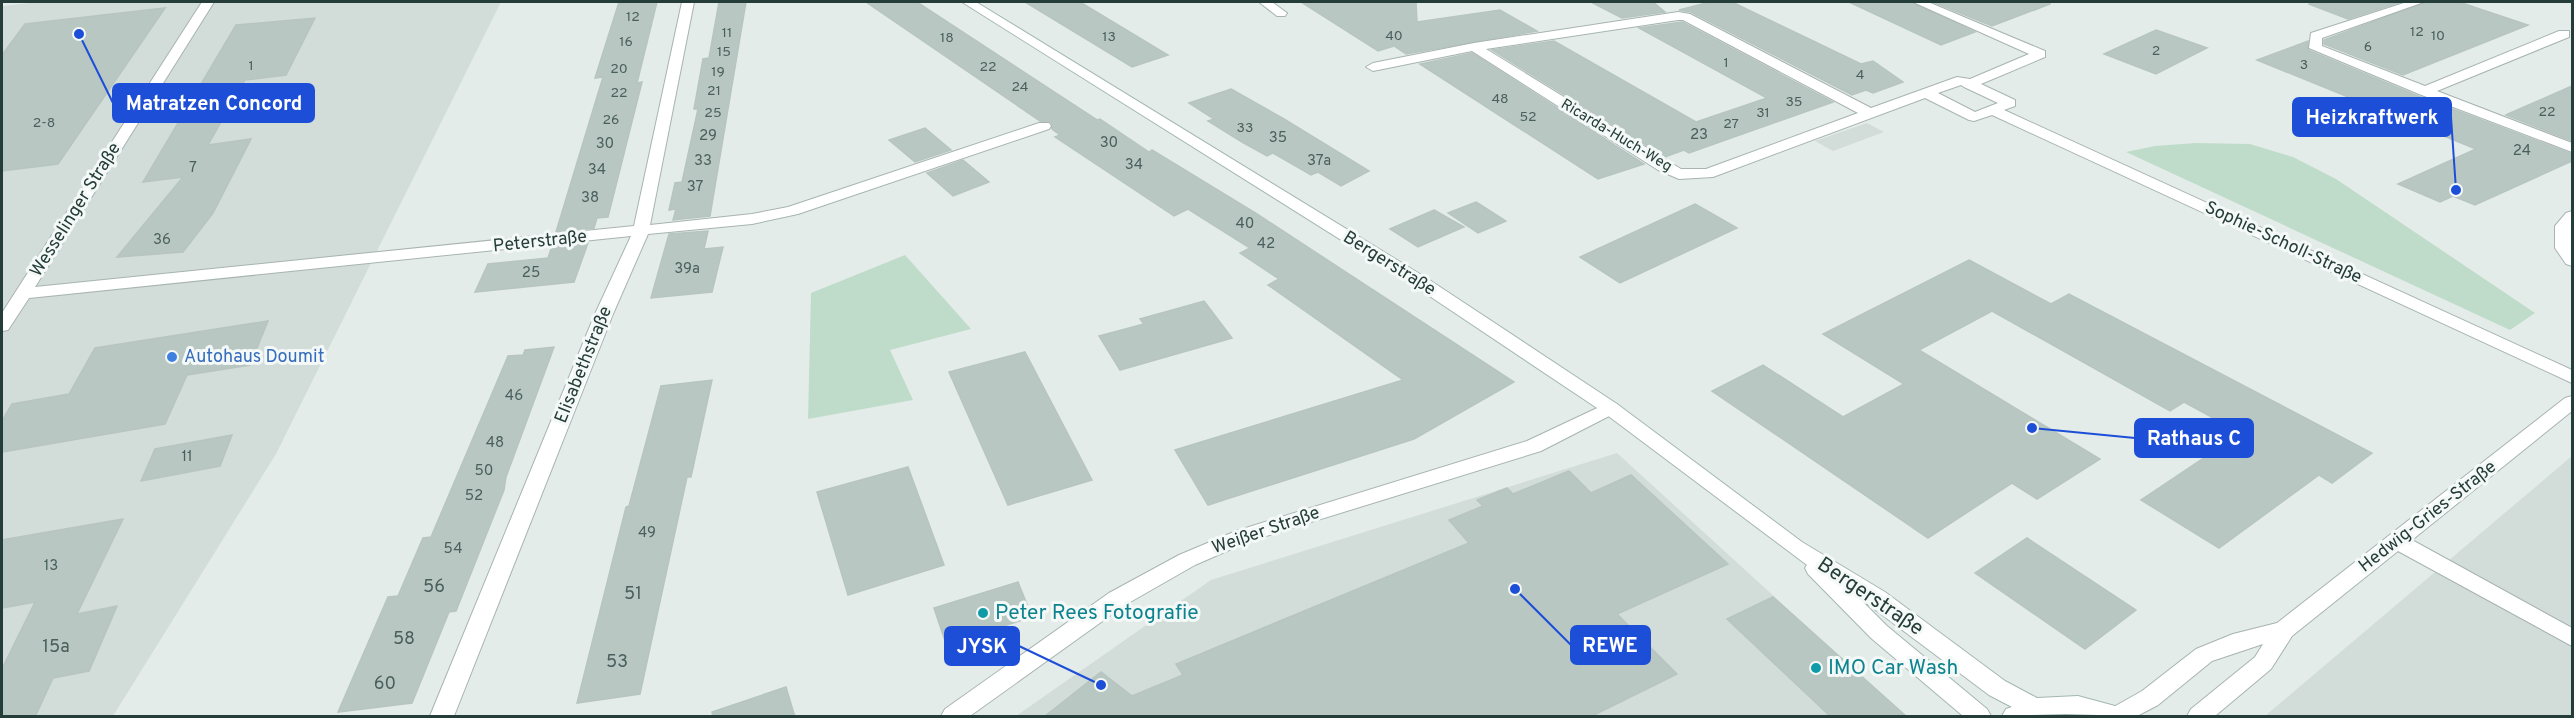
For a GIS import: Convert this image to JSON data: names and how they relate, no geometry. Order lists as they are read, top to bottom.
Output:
{
  "streets": {
    "street": [
      "Ricarda-Huch-Weg",
      "Wesselinger Straße",
      "Peterstraße",
      "Sophie-Scholl-Straße",
      "Bergerstraße",
      "Elisabethstraße",
      "Hedwig-Gries-Straße",
      "Weißer Straße"
    ]
  },
  "crossings": [
    ["Ricarda-Huch-Weg", "Sophie-Scholl-Straße"],
    ["Wesselinger Straße", "Peterstraße"],
    ["Peterstraße", "Elisabethstraße"],
    ["Bergerstraße", "Hedwig-Gries-Straße"],
    ["Bergerstraße", "Weißer Straße"]
  ],
  "places": [
    "Matratzen Concord",
    "Heizkraftwerk",
    "Autohaus Doumit",
    "Rathaus C",
    "REWE",
    "Peter Rees Fotografie",
    "IMO Car Wash",
    "JYSK"
  ],
  "house_numbers": [
    "12",
    "12",
    "11",
    "40",
    "10",
    "13",
    "18",
    "16",
    "6",
    "2",
    "15",
    "1",
    "3",
    "1",
    "22",
    "20",
    "19",
    "4",
    "24",
    "21",
    "22",
    "48",
    "35",
    "22",
    "25",
    "31",
    "52",
    "26",
    "2-8",
    "27",
    "33",
    "23",
    "29",
    "35",
    "30",
    "30",
    "24",
    "33",
    "37a",
    "34",
    "7",
    "34",
    "37",
    "38",
    "40",
    "36",
    "42",
    "39a",
    "25",
    "46",
    "48",
    "11",
    "50",
    "52",
    "49",
    "54",
    "13",
    "56",
    "51",
    "58",
    "15a",
    "53",
    "60"
  ]
}
